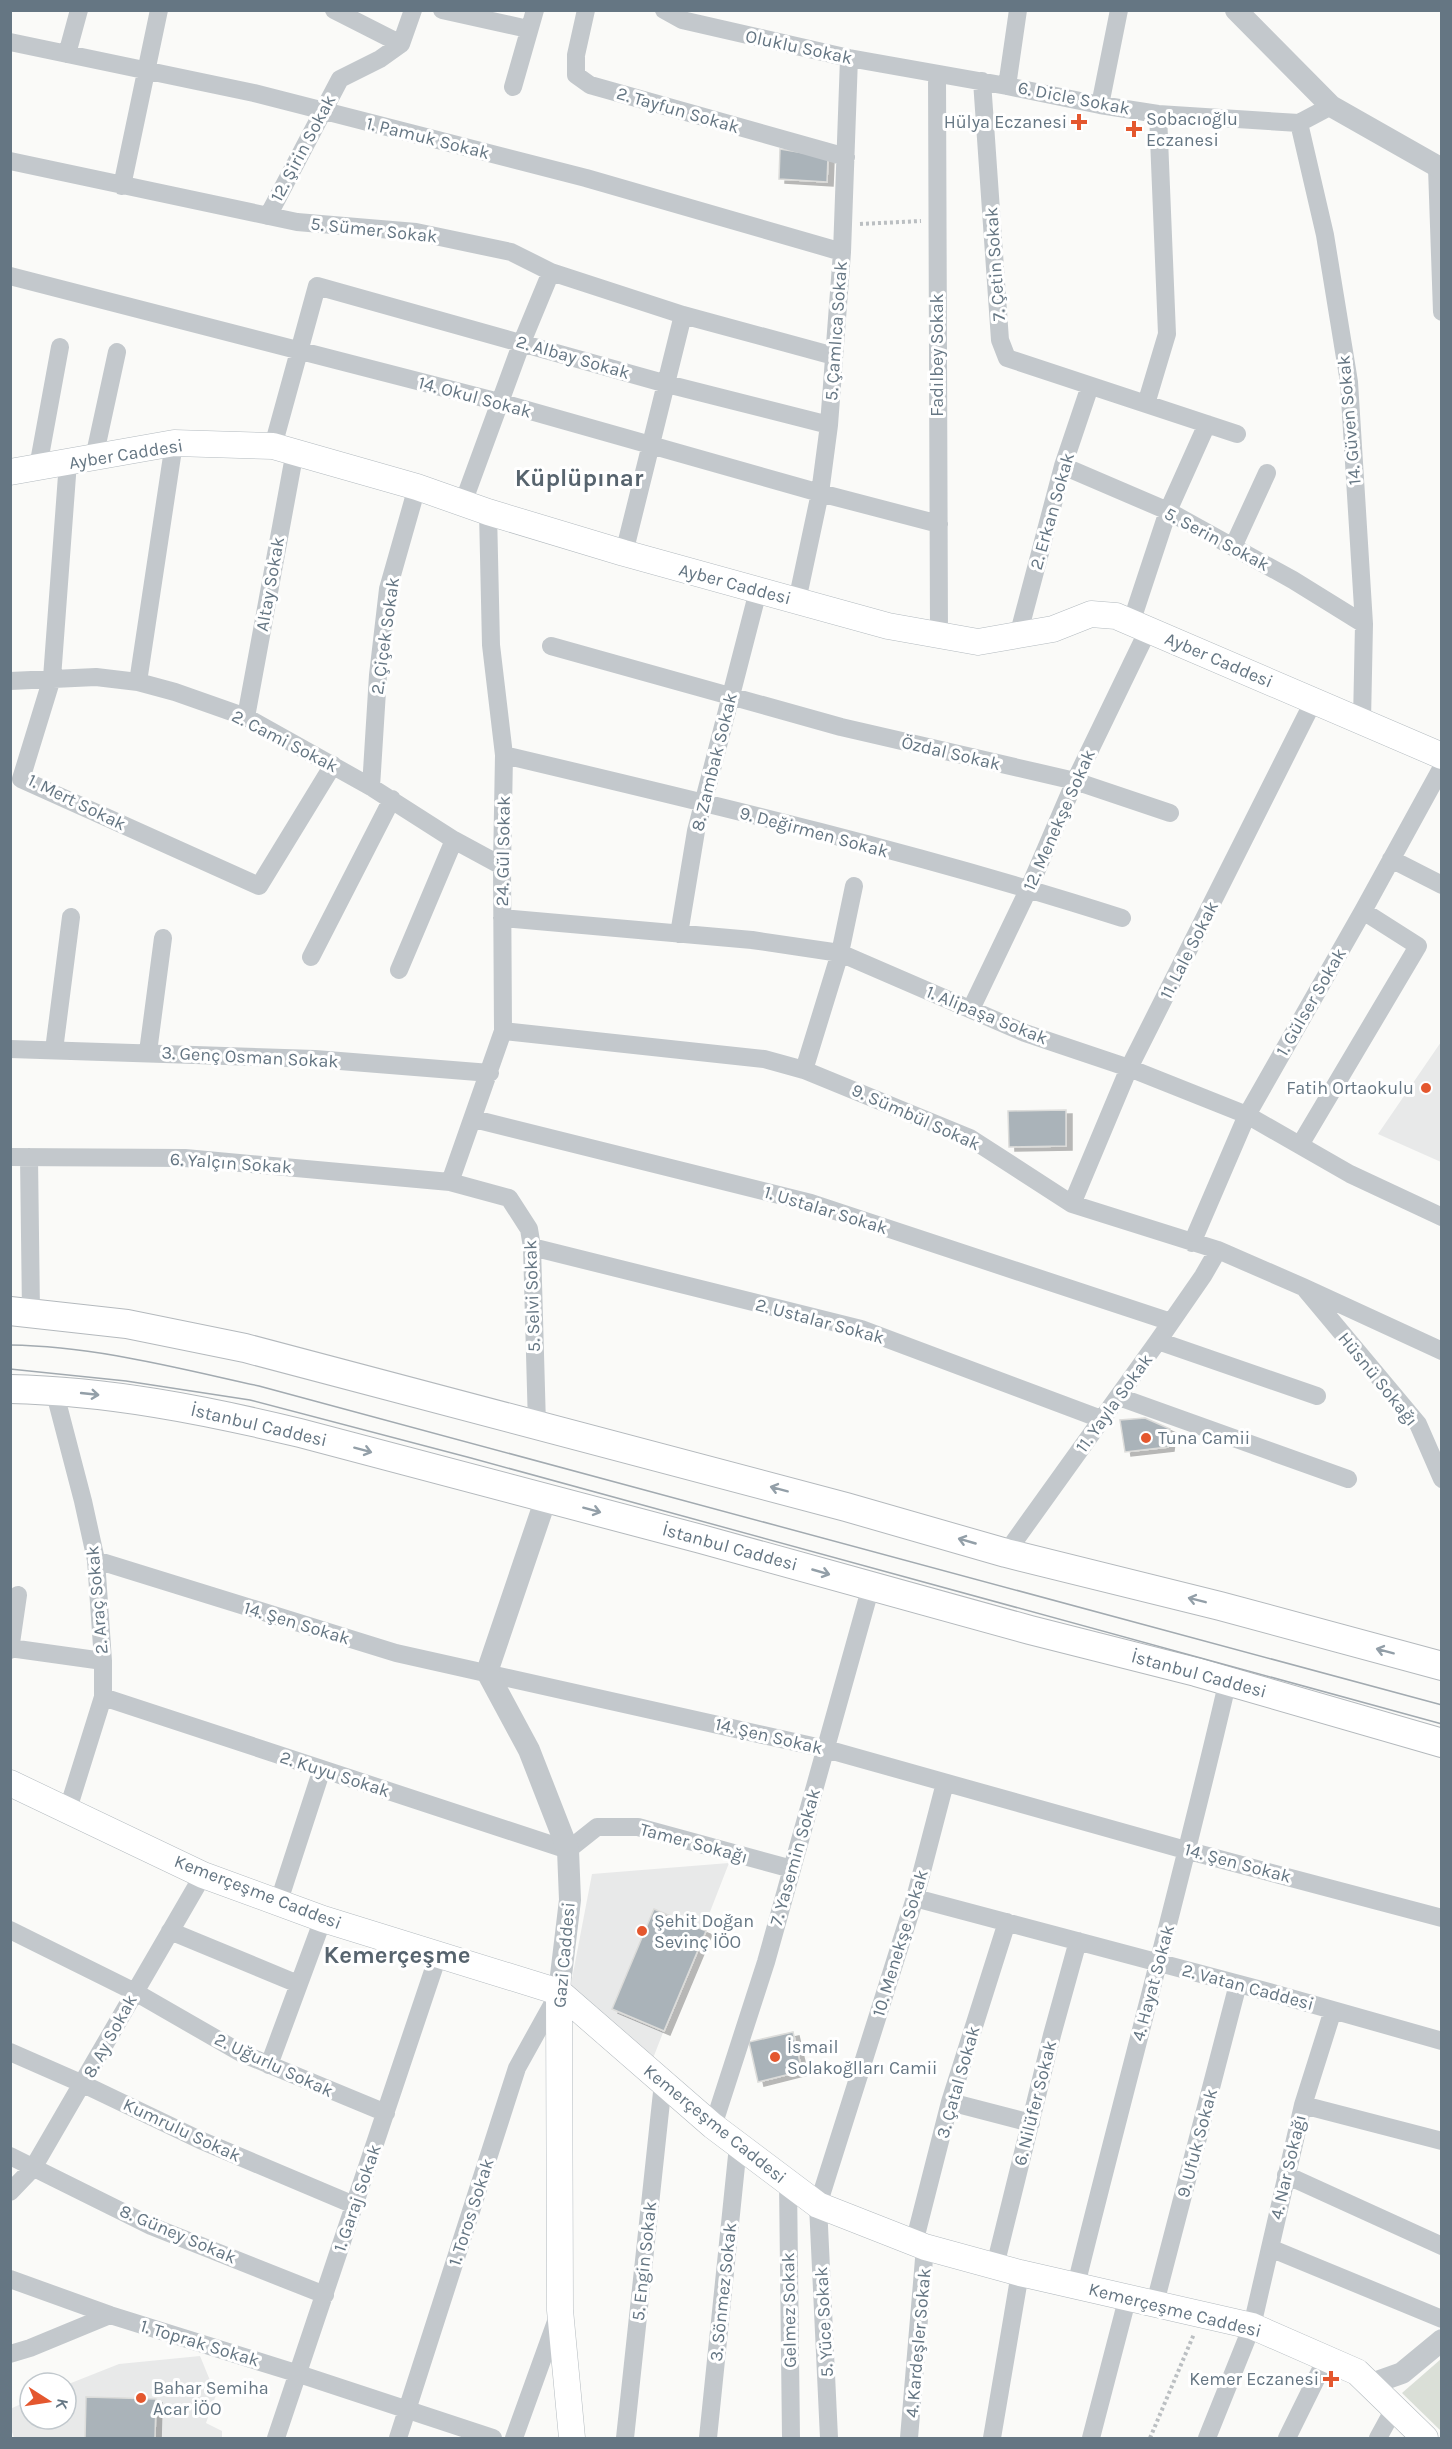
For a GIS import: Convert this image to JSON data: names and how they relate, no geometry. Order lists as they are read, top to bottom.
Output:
{
  "streets": {
    "highway": ["İstanbul Caddesi"],
    "main road": ["Ayber Caddesi", "Kemerçeşme Caddesi", "Gazi Caddesi"],
    "street": [
      "Oluklu Sokak",
      "6. Dicle Sokak",
      "2. Tayfun Sokak",
      "1. Pamuk Sokak",
      "12. Şirin Sokak",
      "5. Sümer Sokak",
      "7. Çetin Sokak",
      "5. Çamlıca Sokak",
      "Fadılbey Sokak",
      "2. Albay Sokak",
      "14. Okul Sokak",
      "14. Güven Sokak",
      "2. Erkan Sokak",
      "5. Serin Sokak",
      "Altay Sokak",
      "2. Çiçek Sokak",
      "2. Cami Sokak",
      "Özdal Sokak",
      "8. Zambak Sokak",
      "1. Mert Sokak",
      "12. Menekşe Sokak",
      "9. Değirmen Sokak",
      "24. Gül Sokak",
      "11. Lale Sokak",
      "1. Gülser Sokak",
      "1. Alipaşa Sokak",
      "3. Genç Osman Sokak",
      "9. Sümbül Sokak",
      "6. Yalçın Sokak",
      "1. Ustalar Sokak",
      "5. Selvi Sokak",
      "2. Ustalar Sokak",
      "Hüsnü Sokağı",
      "11. Yayla Sokak",
      "2. Araç Sokak",
      "14. Şen Sokak",
      "2. Kuyu Sokak",
      "Tamer Sokağı",
      "7. Yasemin Sokak",
      "10. Menekşe Sokak",
      "4. Hayat Sokak",
      "2. Vatan Caddesi",
      "8. Ay Sokak",
      "2. Uğurlu Sokak",
      "3. Çatal Sokak",
      "6. Nilüfer Sokak",
      "Kumrulu Sokak",
      "9. Ufuk Sokak",
      "4. Nar Sokağı",
      "1. Garaj Sokak",
      "1. Toros Sokak",
      "8. Güney Sokak",
      "5. Engin Sokak",
      "3. Sönmez Sokak",
      "Gelmez Sokak",
      "5. Yüce Sokak",
      "1. Toprak Sokak",
      "4. Kardeşler Sokak"
    ]
  },
  "crossings": [
    ["Oluklu Sokak", "6. Dicle Sokak"],
    ["Oluklu Sokak", "5. Çamlıca Sokak"],
    ["Oluklu Sokak", "Fadılbey Sokak"],
    ["6. Dicle Sokak", "7. Çetin Sokak"],
    ["6. Dicle Sokak", "Fadılbey Sokak"],
    ["6. Dicle Sokak", "14. Güven Sokak"],
    ["2. Tayfun Sokak", "5. Çamlıca Sokak"],
    ["1. Pamuk Sokak", "12. Şirin Sokak"],
    ["1. Pamuk Sokak", "5. Çamlıca Sokak"],
    ["12. Şirin Sokak", "5. Sümer Sokak"],
    ["5. Sümer Sokak", "5. Çamlıca Sokak"],
    ["7. Çetin Sokak", "2. Erkan Sokak"],
    ["5. Çamlıca Sokak", "2. Albay Sokak"],
    ["5. Çamlıca Sokak", "14. Okul Sokak"],
    ["5. Çamlıca Sokak", "Ayber Caddesi"],
    ["Fadılbey Sokak", "14. Okul Sokak"],
    ["Fadılbey Sokak", "Ayber Caddesi"],
    ["2. Albay Sokak", "Altay Sokak"],
    ["14. Okul Sokak", "Altay Sokak"],
    ["14. Güven Sokak", "Ayber Caddesi"],
    ["14. Güven Sokak", "5. Serin Sokak"],
    ["Ayber Caddesi", "2. Erkan Sokak"],
    ["Ayber Caddesi", "Altay Sokak"],
    ["Ayber Caddesi", "2. Çiçek Sokak"],
    ["Ayber Caddesi", "8. Zambak Sokak"],
    ["Ayber Caddesi", "1. Mert Sokak"],
    ["Ayber Caddesi", "12. Menekşe Sokak"],
    ["Ayber Caddesi", "24. Gül Sokak"],
    ["Ayber Caddesi", "11. Lale Sokak"],
    ["2. Erkan Sokak", "5. Serin Sokak"],
    ["5. Serin Sokak", "12. Menekşe Sokak"],
    ["Altay Sokak", "2. Cami Sokak"],
    ["2. Çiçek Sokak", "2. Cami Sokak"],
    ["2. Cami Sokak", "1. Mert Sokak"],
    ["2. Cami Sokak", "24. Gül Sokak"],
    ["Özdal Sokak", "8. Zambak Sokak"],
    ["Özdal Sokak", "12. Menekşe Sokak"],
    ["8. Zambak Sokak", "9. Değirmen Sokak"],
    ["8. Zambak Sokak", "1. Alipaşa Sokak"],
    ["12. Menekşe Sokak", "9. Değirmen Sokak"],
    ["12. Menekşe Sokak", "1. Alipaşa Sokak"],
    ["9. Değirmen Sokak", "24. Gül Sokak"],
    ["24. Gül Sokak", "1. Alipaşa Sokak"],
    ["24. Gül Sokak", "3. Genç Osman Sokak"],
    ["24. Gül Sokak", "9. Sümbül Sokak"],
    ["24. Gül Sokak", "6. Yalçın Sokak"],
    ["24. Gül Sokak", "1. Ustalar Sokak"],
    ["24. Gül Sokak", "5. Selvi Sokak"],
    ["11. Lale Sokak", "1. Alipaşa Sokak"],
    ["11. Lale Sokak", "9. Sümbül Sokak"],
    ["1. Gülser Sokak", "1. Alipaşa Sokak"],
    ["1. Gülser Sokak", "9. Sümbül Sokak"],
    ["9. Sümbül Sokak", "Hüsnü Sokağı"],
    ["9. Sümbül Sokak", "11. Yayla Sokak"],
    ["6. Yalçın Sokak", "5. Selvi Sokak"],
    ["1. Ustalar Sokak", "11. Yayla Sokak"],
    ["5. Selvi Sokak", "2. Ustalar Sokak"],
    ["2. Ustalar Sokak", "11. Yayla Sokak"],
    ["İstanbul Caddesi", "2. Araç Sokak"],
    ["İstanbul Caddesi", "7. Yasemin Sokak"],
    ["İstanbul Caddesi", "4. Hayat Sokak"],
    ["2. Araç Sokak", "14. Şen Sokak"],
    ["2. Araç Sokak", "2. Kuyu Sokak"],
    ["2. Araç Sokak", "Kemerçeşme Caddesi"],
    ["14. Şen Sokak", "7. Yasemin Sokak"],
    ["14. Şen Sokak", "10. Menekşe Sokak"],
    ["14. Şen Sokak", "Gazi Caddesi"],
    ["14. Şen Sokak", "4. Hayat Sokak"],
    ["2. Kuyu Sokak", "Tamer Sokağı"],
    ["2. Kuyu Sokak", "Gazi Caddesi"],
    ["Tamer Sokağı", "7. Yasemin Sokak"],
    ["Tamer Sokağı", "Gazi Caddesi"],
    ["7. Yasemin Sokak", "Kemerçeşme Caddesi"],
    ["Kemerçeşme Caddesi", "10. Menekşe Sokak"],
    ["Kemerçeşme Caddesi", "Gazi Caddesi"],
    ["Kemerçeşme Caddesi", "4. Hayat Sokak"],
    ["Kemerçeşme Caddesi", "8. Ay Sokak"],
    ["Kemerçeşme Caddesi", "3. Çatal Sokak"],
    ["Kemerçeşme Caddesi", "6. Nilüfer Sokak"],
    ["Kemerçeşme Caddesi", "9. Ufuk Sokak"],
    ["Kemerçeşme Caddesi", "4. Nar Sokağı"],
    ["Kemerçeşme Caddesi", "1. Garaj Sokak"],
    ["Kemerçeşme Caddesi", "1. Toros Sokak"],
    ["Kemerçeşme Caddesi", "5. Engin Sokak"],
    ["Kemerçeşme Caddesi", "3. Sönmez Sokak"],
    ["Kemerçeşme Caddesi", "Gelmez Sokak"],
    ["Kemerçeşme Caddesi", "5. Yüce Sokak"],
    ["Kemerçeşme Caddesi", "4. Kardeşler Sokak"],
    ["10. Menekşe Sokak", "2. Vatan Caddesi"],
    ["10. Menekşe Sokak", "5. Yüce Sokak"],
    ["Gazi Caddesi", "1. Toros Sokak"],
    ["4. Hayat Sokak", "2. Vatan Caddesi"],
    ["2. Vatan Caddesi", "3. Çatal Sokak"],
    ["2. Vatan Caddesi", "6. Nilüfer Sokak"],
    ["2. Vatan Caddesi", "9. Ufuk Sokak"],
    ["2. Vatan Caddesi", "4. Nar Sokağı"],
    ["8. Ay Sokak", "2. Uğurlu Sokak"],
    ["8. Ay Sokak", "Kumrulu Sokak"],
    ["8. Ay Sokak", "8. Güney Sokak"],
    ["2. Uğurlu Sokak", "1. Garaj Sokak"],
    ["3. Çatal Sokak", "4. Kardeşler Sokak"],
    ["Kumrulu Sokak", "1. Garaj Sokak"],
    ["1. Garaj Sokak", "8. Güney Sokak"],
    ["1. Garaj Sokak", "1. Toprak Sokak"],
    ["1. Toros Sokak", "1. Toprak Sokak"]
  ],
  "districts": ["Küplüpınar", "Kemerçeşme"],
  "places": {
    "health": ["Hülya Eczanesi", "Sobacıoğlu Eczanesi", "Kemer Eczanesi"],
    "other": [
      "Fatih Ortaokulu",
      "Tuna Camii",
      "Şehit Doğan Sevinç İÖO",
      "İsmail Solakoğlları Camii",
      "Bahar Semiha Acar İÖO"
    ]
  },
  "north": "right"
}
